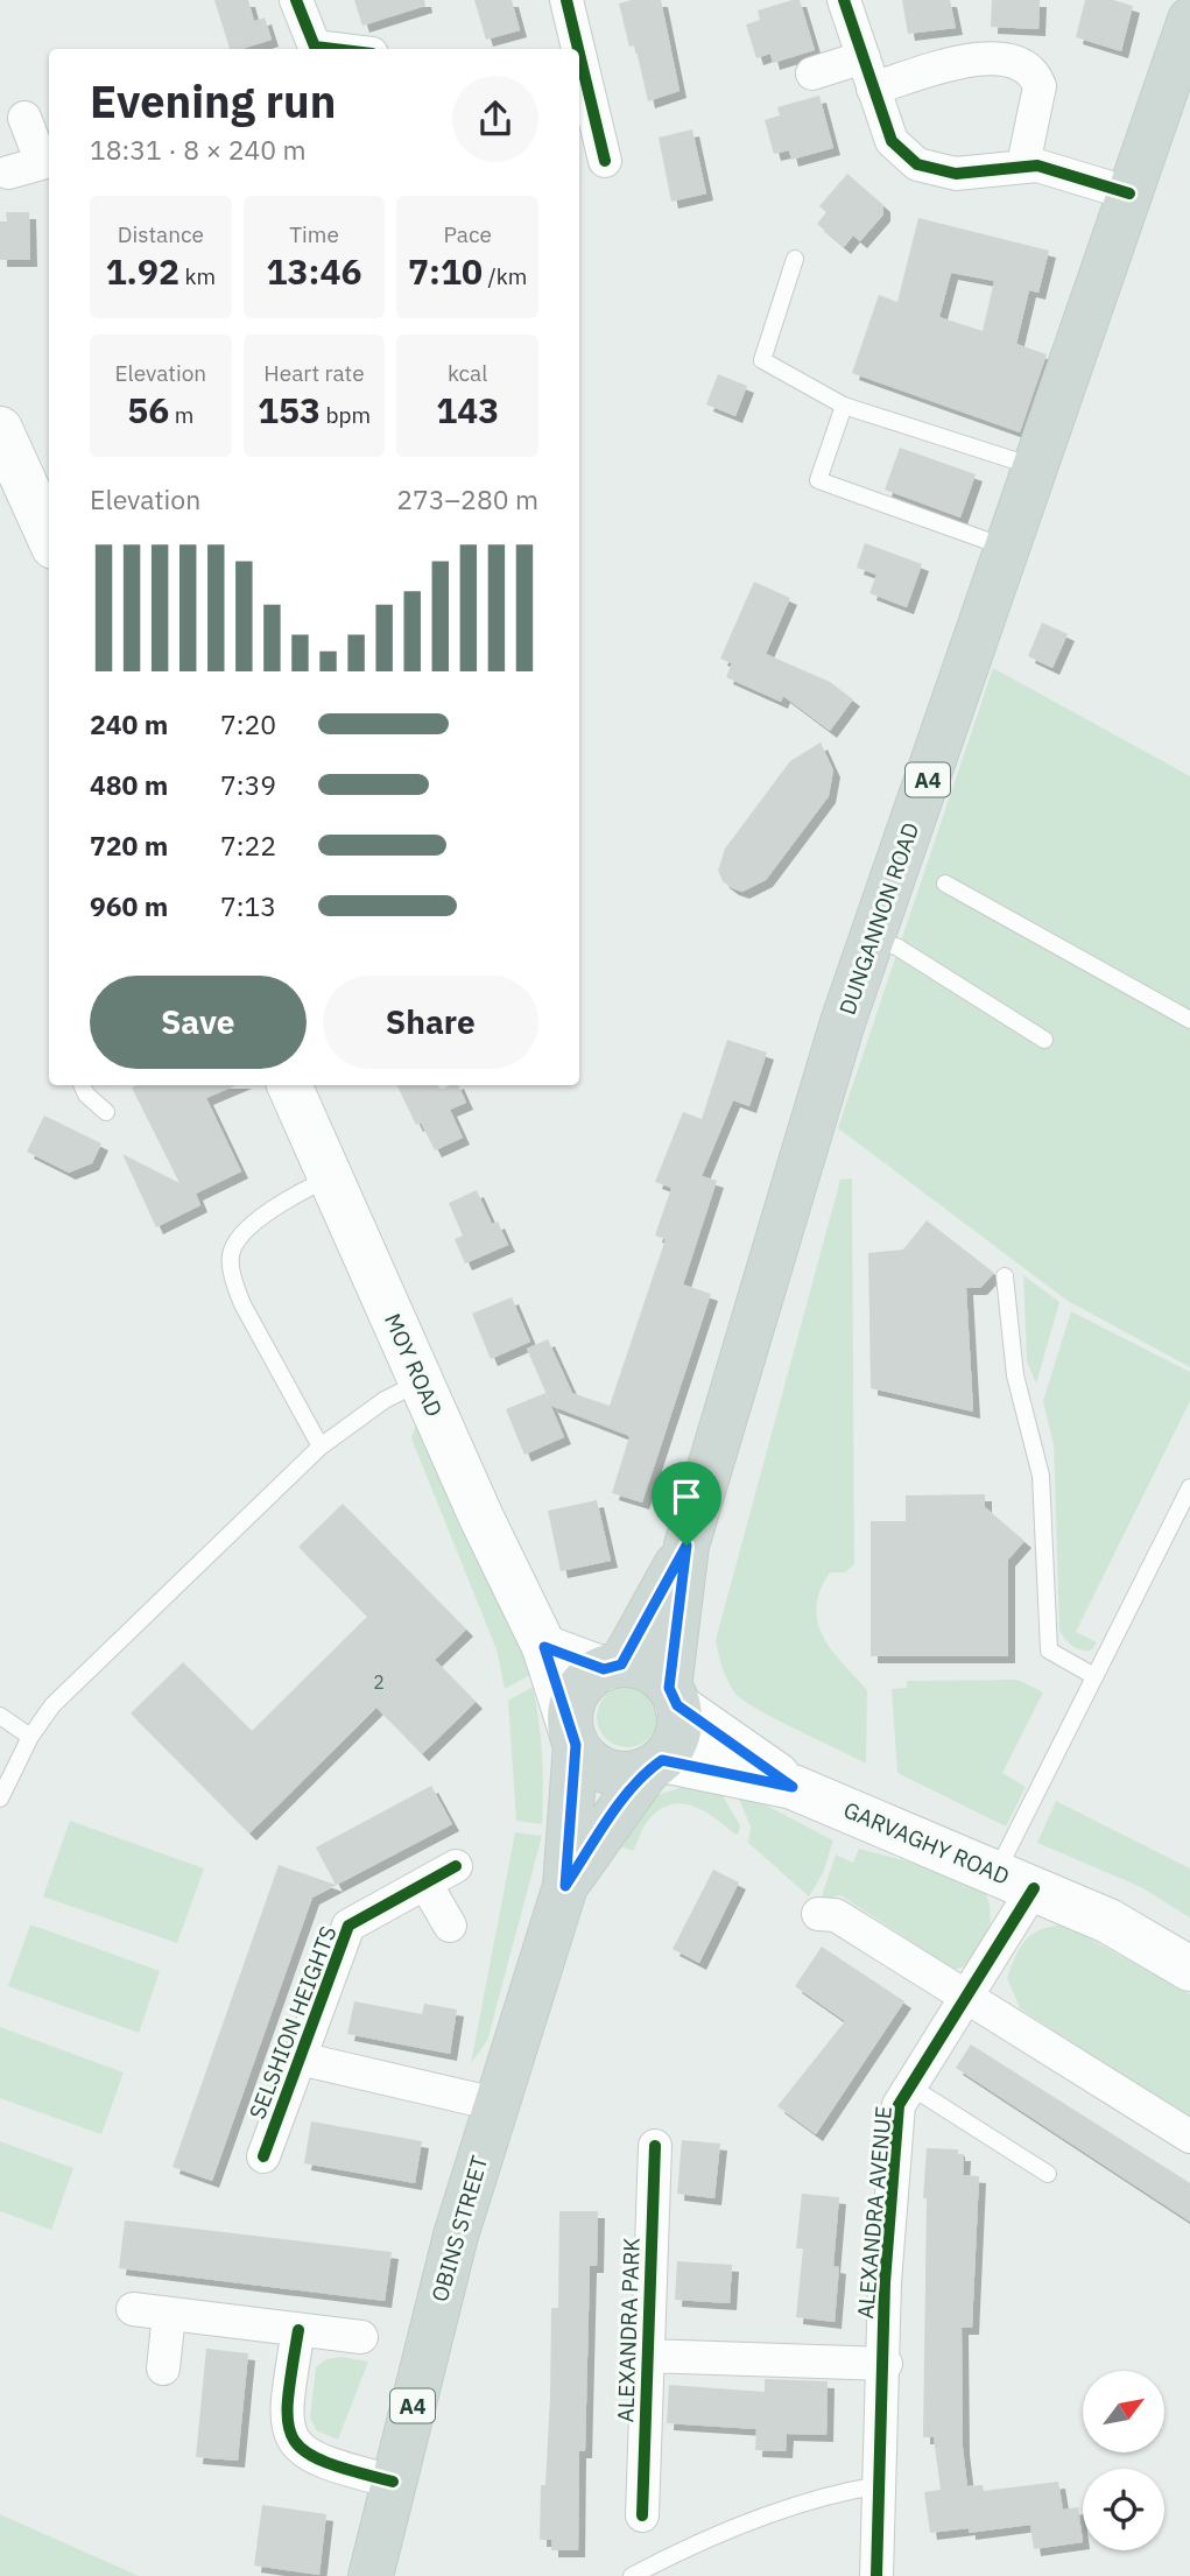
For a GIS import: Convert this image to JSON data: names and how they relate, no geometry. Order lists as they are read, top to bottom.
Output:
{
  "streets": {
    "main road": [
      "A4",
      "DUNGANNON ROAD",
      "MOY ROAD",
      "GARVAGHY ROAD",
      "OBINS STREET"
    ],
    "street": ["SELSHION HEIGHTS", "ALEXANDRA AVENUE", "ALEXANDRA PARK"]
  },
  "crossings": [
    ["A4", "DUNGANNON ROAD"],
    ["A4", "MOY ROAD"],
    ["A4", "GARVAGHY ROAD"],
    ["A4", "OBINS STREET"],
    ["DUNGANNON ROAD", "MOY ROAD"],
    ["DUNGANNON ROAD", "GARVAGHY ROAD"],
    ["DUNGANNON ROAD", "OBINS STREET"],
    ["MOY ROAD", "GARVAGHY ROAD"],
    ["MOY ROAD", "OBINS STREET"],
    ["GARVAGHY ROAD", "ALEXANDRA AVENUE"],
    ["GARVAGHY ROAD", "OBINS STREET"],
    ["SELSHION HEIGHTS", "OBINS STREET"],
    ["ALEXANDRA AVENUE", "ALEXANDRA PARK"]
  ],
  "house_numbers": ["2"],
  "north": "top right",
  "page": {
    "heading": ["Evening run", "18:31 · 8 × 240 m"],
    "stats": [
      ["Distance", "1.92 km"],
      ["Time", "13:46"],
      ["Pace", "7:10 /km"],
      ["Elevation", "56 m"],
      ["Heart rate", "153 bpm"],
      ["kcal", "143"]
    ],
    "chart": ["Elevation", "273–280 m"],
    "list": [
      {
        "name": "240 m",
        "note": "7:20"
      },
      {
        "name": "480 m",
        "note": "7:39"
      },
      {
        "name": "720 m",
        "note": "7:22"
      },
      {
        "name": "960 m",
        "note": "7:13"
      }
    ],
    "buttons": ["Save", "Share"]
  }
}
